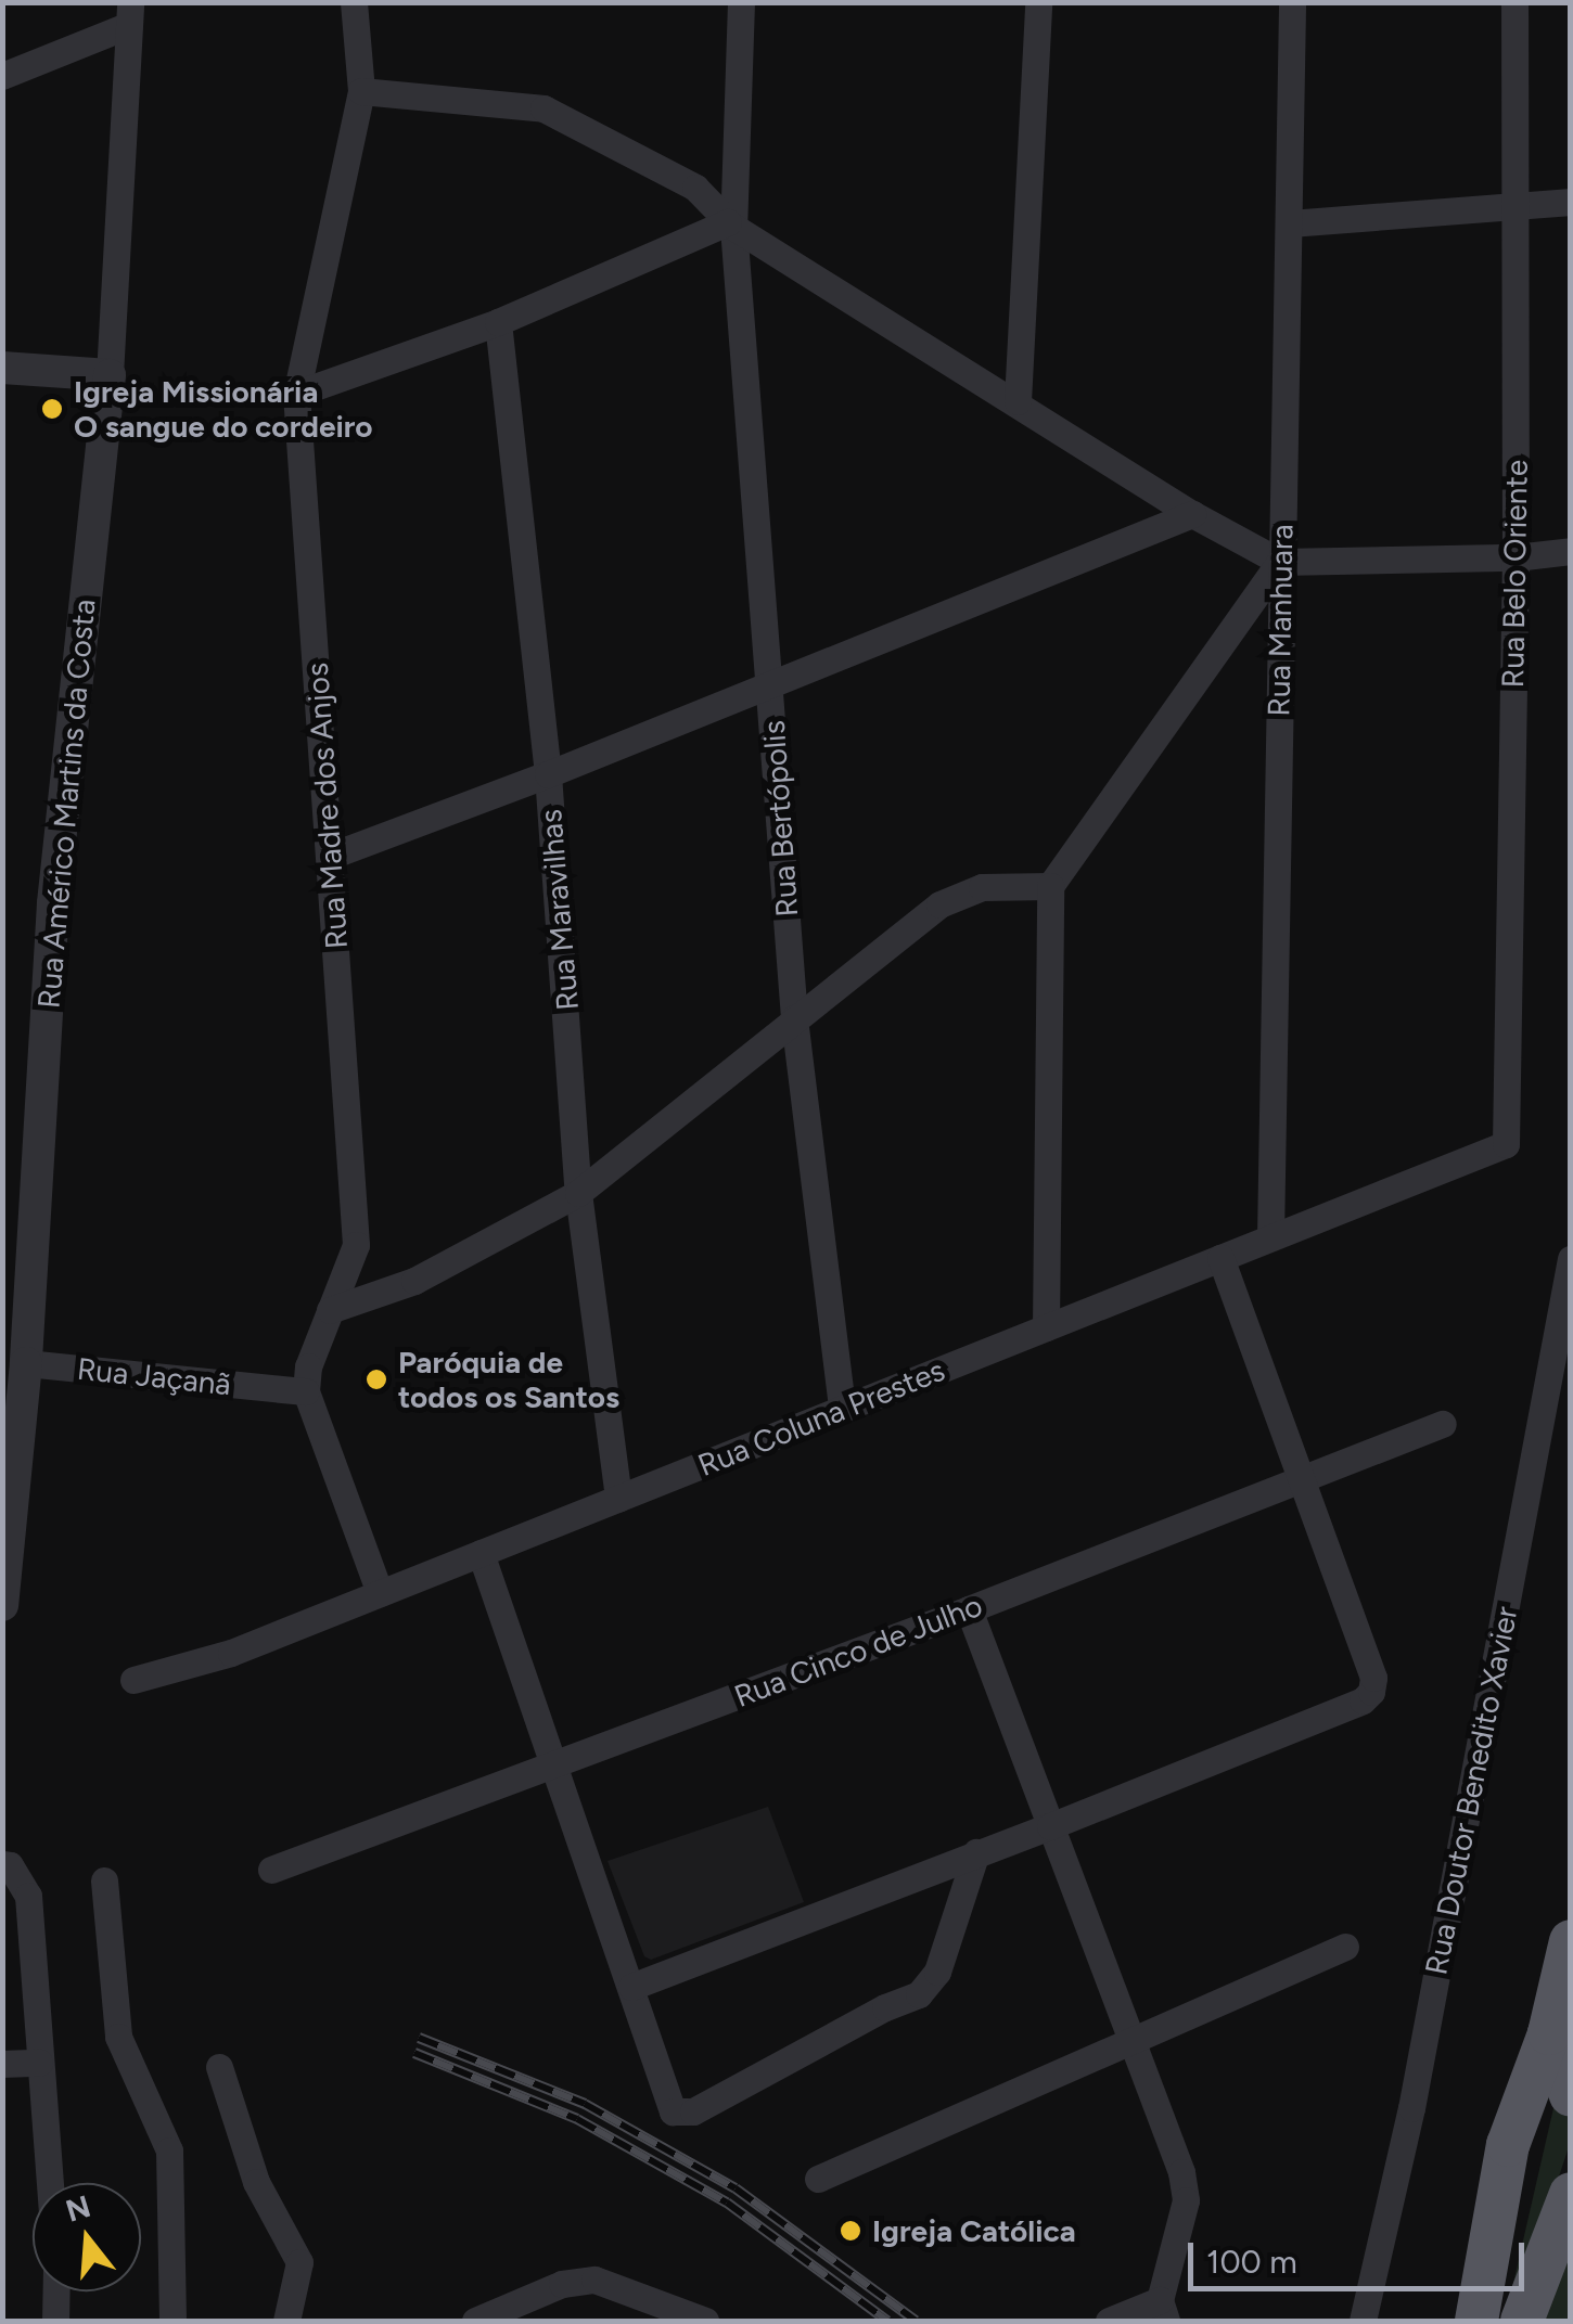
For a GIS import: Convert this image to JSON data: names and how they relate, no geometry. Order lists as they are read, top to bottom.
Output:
{
  "streets": {
    "street": [
      "Rua Belo Oriente",
      "Rua Manhuara",
      "Rua Américo Martins da Costa",
      "Rua Madre dos Anjos",
      "Rua Bertópolis",
      "Rua Maravilhas",
      "Rua Jaçanã",
      "Rua Coluna Prestes",
      "Rua Cinco de Julho",
      "Rua Doutor Benedito Xavier"
    ]
  },
  "crossings": [
    ["Rua Belo Oriente", "Rua Coluna Prestes"],
    ["Rua Manhuara", "Rua Coluna Prestes"],
    ["Rua Américo Martins da Costa", "Rua Jaçanã"],
    ["Rua Madre dos Anjos", "Rua Jaçanã"],
    ["Rua Bertópolis", "Rua Coluna Prestes"],
    ["Rua Maravilhas", "Rua Coluna Prestes"]
  ],
  "places": ["Igreja Missionária O sangue do cordeiro", "Paróquia de todos os Santos", "Igreja Católica"],
  "scale_bar": "100 m",
  "north": "top"
}
